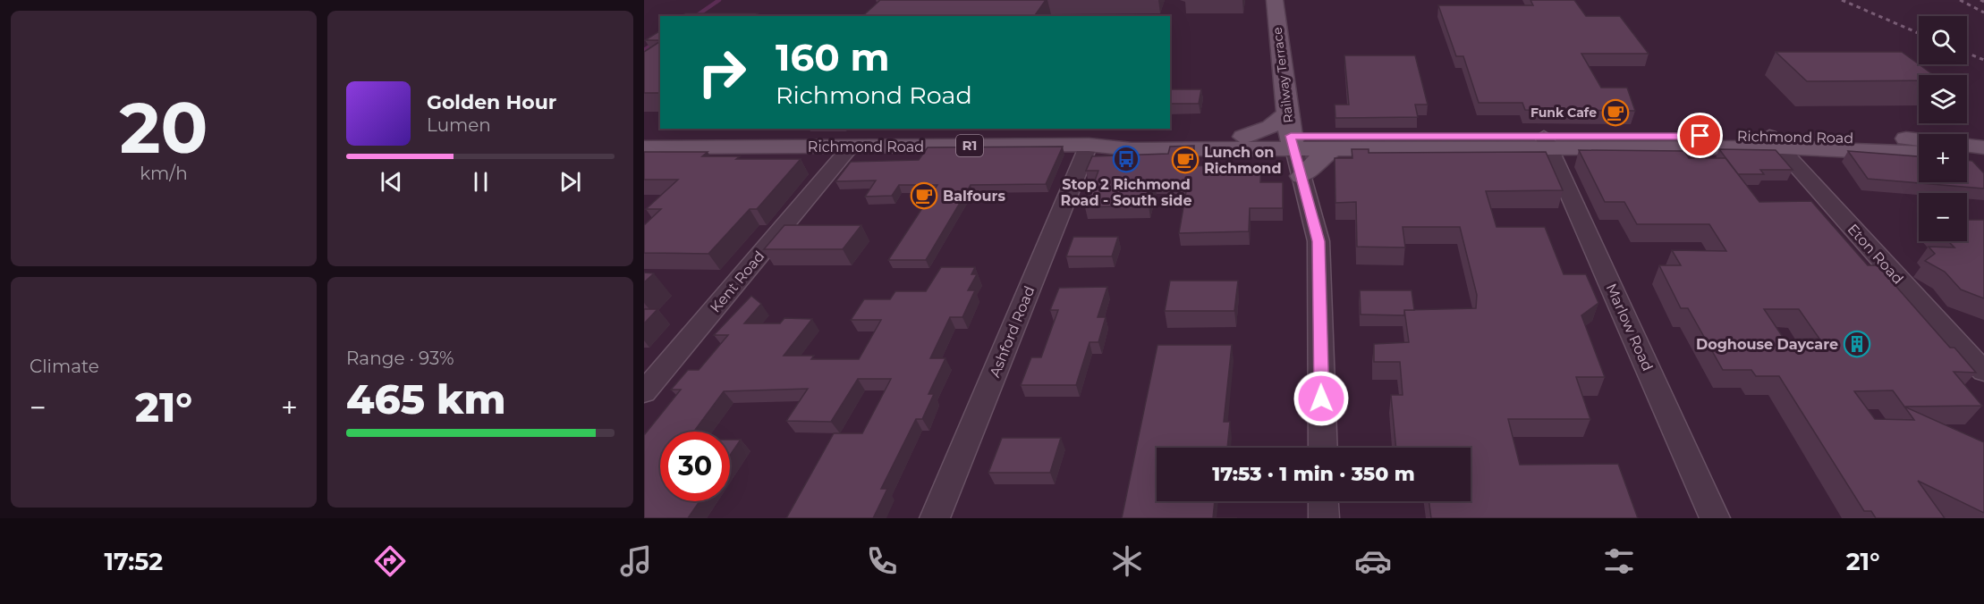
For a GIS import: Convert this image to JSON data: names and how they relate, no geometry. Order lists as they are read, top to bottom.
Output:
{
  "streets": {
    "main road": ["Railway Terrace", "Richmond Road", "R1"],
    "street": [
      "Eton Road",
      "Kent Road",
      "Marlow Road",
      "Ashford Road"
    ]
  },
  "crossings": [
    ["Railway Terrace", "Richmond Road"],
    ["Richmond Road", "Eton Road"],
    ["Richmond Road", "Kent Road"],
    ["Richmond Road", "Marlow Road"],
    ["Richmond Road", "Ashford Road"]
  ],
  "places": {
    "cafe": ["Funk Cafe", "Lunch on Richmond", "Balfours"],
    "bus stop": ["Stop 2 Richmond Road - South side"],
    "building": ["Doghouse Daycare"]
  },
  "page": {
    "tile": [
      ["20", "km/h"],
      "Climate",
      ["Range · 93%", "465 km"]
    ],
    "map_buttons": ["+", "−"],
    "turn": ["160 m", "Richmond Road"],
    "song": ["Golden Hour", "Lumen"],
    "heat": ["−", "21°", "+"],
    "limit": "30",
    "trip": "17:53 · 1 min · 350 m",
    "tabs": ["17:52", "21°"]
  }
}
